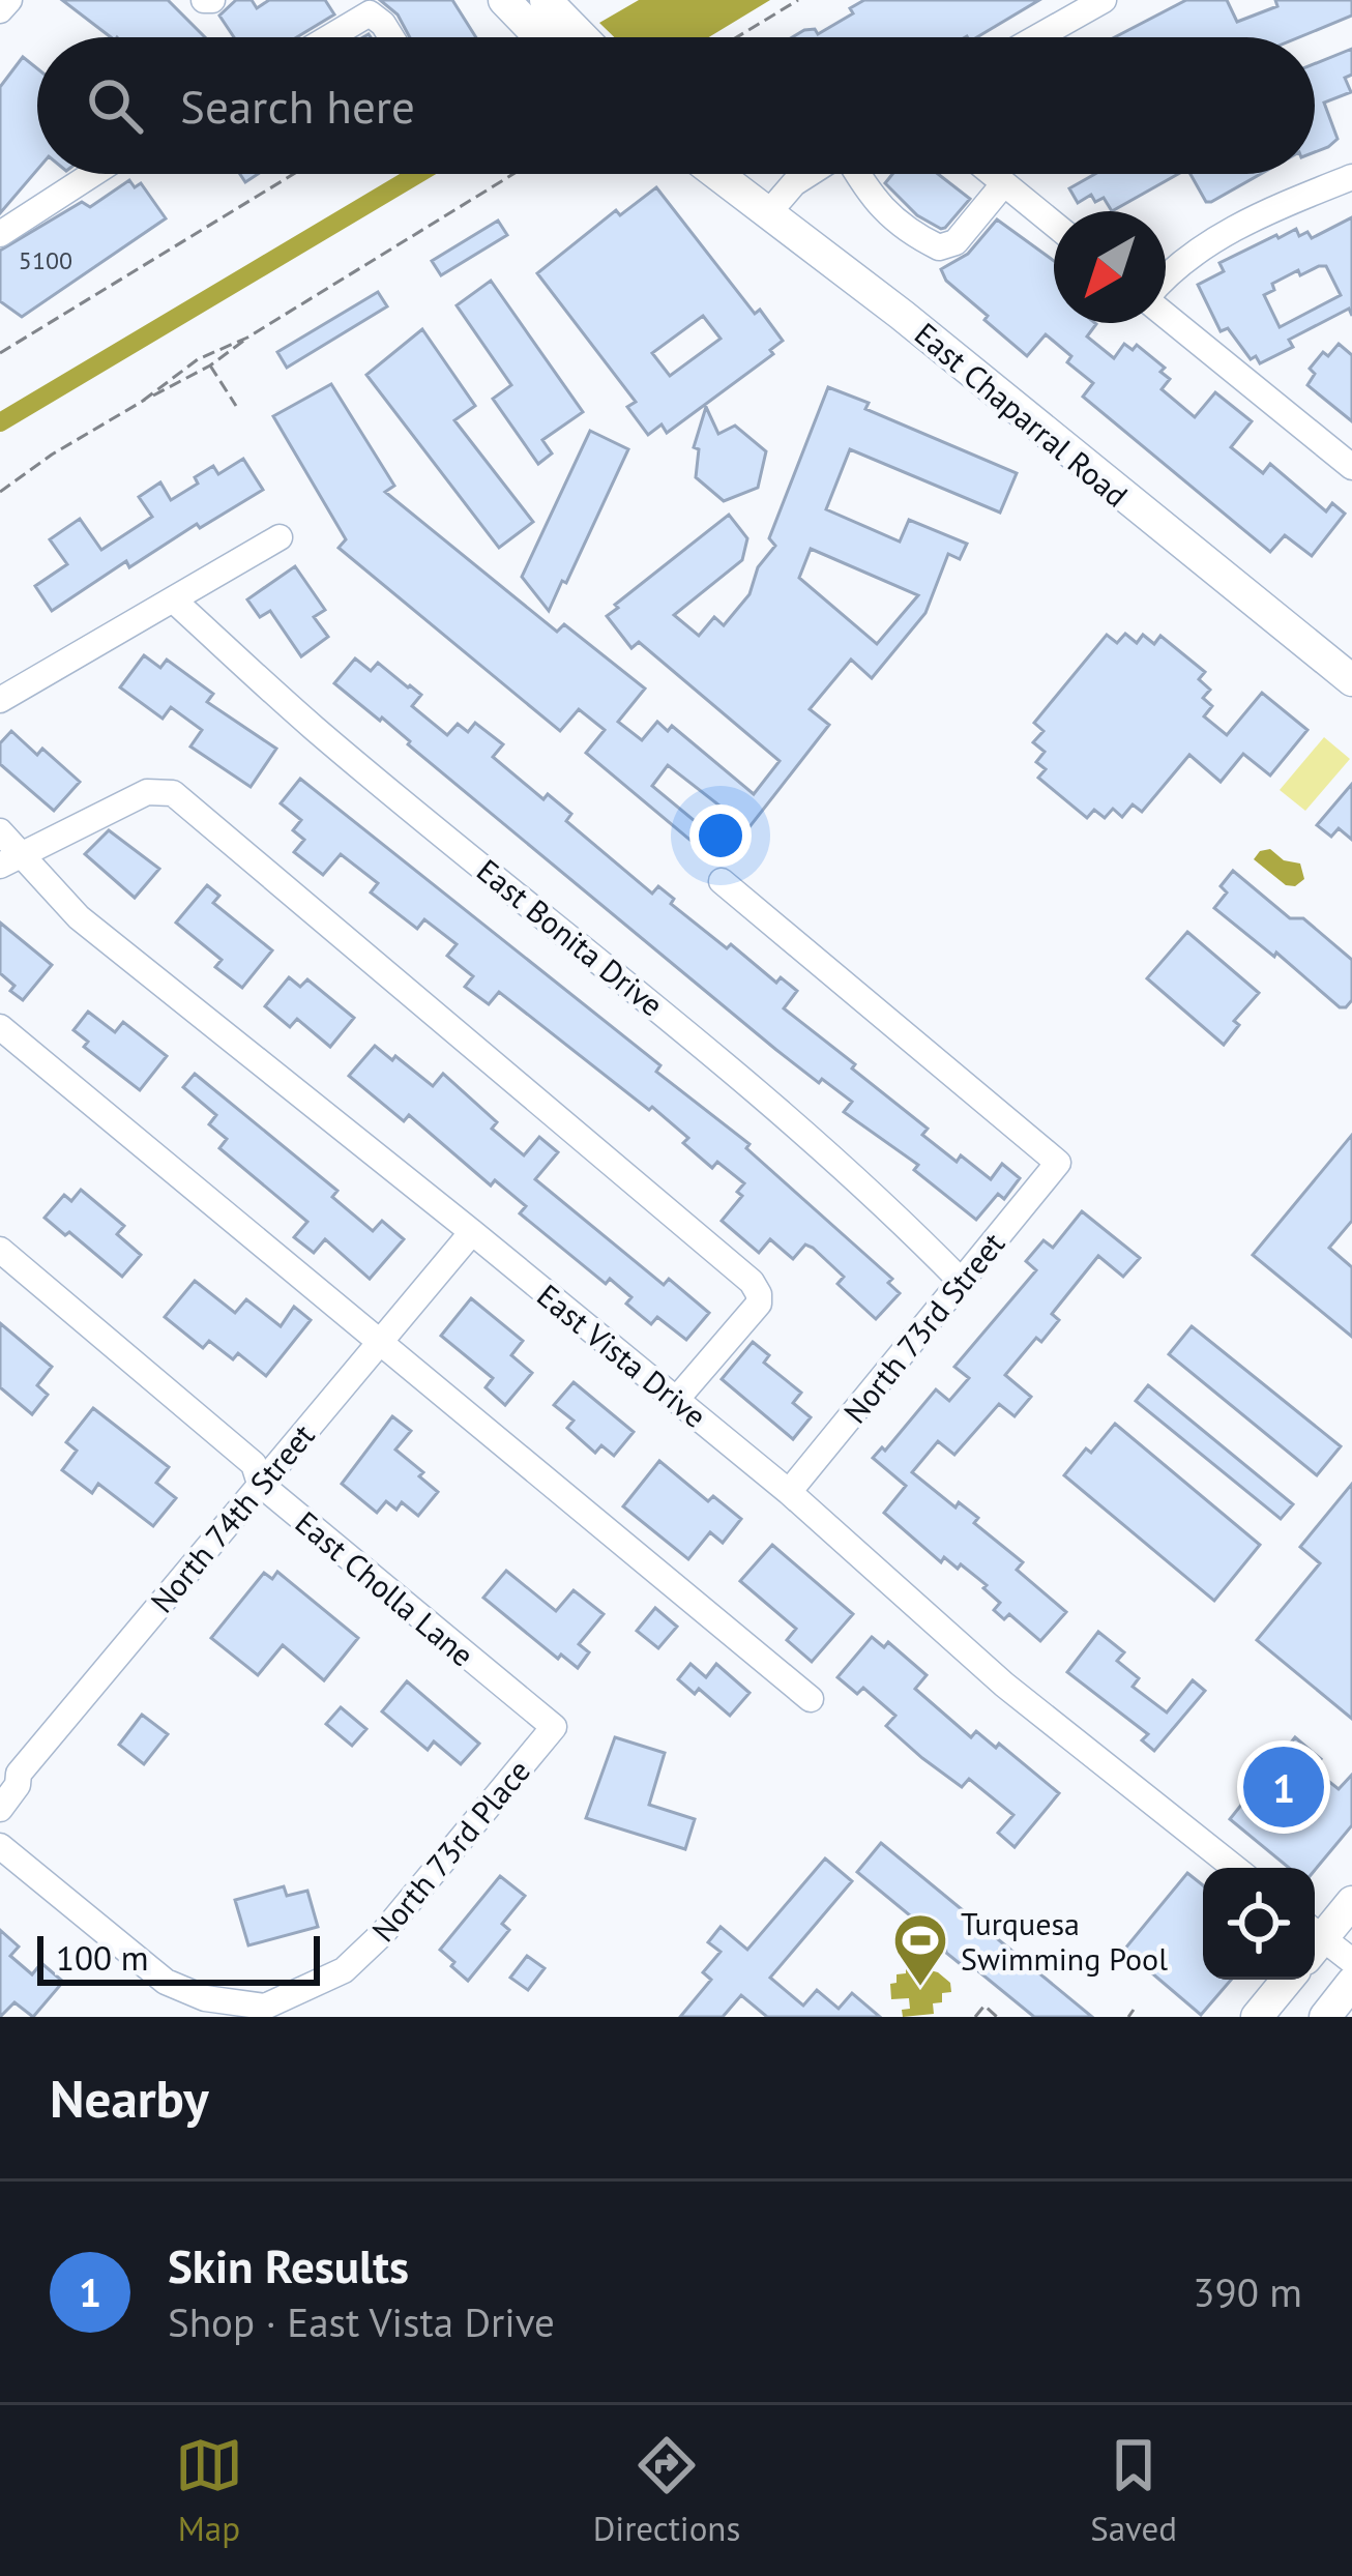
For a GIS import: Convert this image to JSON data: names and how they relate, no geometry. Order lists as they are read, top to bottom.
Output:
{
  "streets": {
    "main road": ["East Chaparral Road"],
    "street": [
      "East Bonita Drive",
      "North 73rd Street",
      "East Vista Drive",
      "North 74th Street",
      "East Cholla Lane",
      "North 73rd Place"
    ]
  },
  "crossings": [
    ["East Bonita Drive", "North 73rd Street"],
    ["North 73rd Street", "East Vista Drive"],
    ["East Vista Drive", "North 74th Street"],
    ["North 74th Street", "East Cholla Lane"],
    ["East Cholla Lane", "North 73rd Place"]
  ],
  "places": {
    "sports": ["Turquesa Swimming Pool"]
  },
  "house_numbers": ["5100"],
  "scale_bar": "100 m",
  "north": "bottom left",
  "page": {
    "search": "Search here",
    "pins": "1",
    "scale": "100 m",
    "heading": "Nearby",
    "list": [
      {
        "mark": "1",
        "name": "Skin Results",
        "note": "Shop · East Vista Drive",
        "value": "390 m"
      }
    ],
    "nav": ["Map", "Directions", "Saved"]
  }
}
